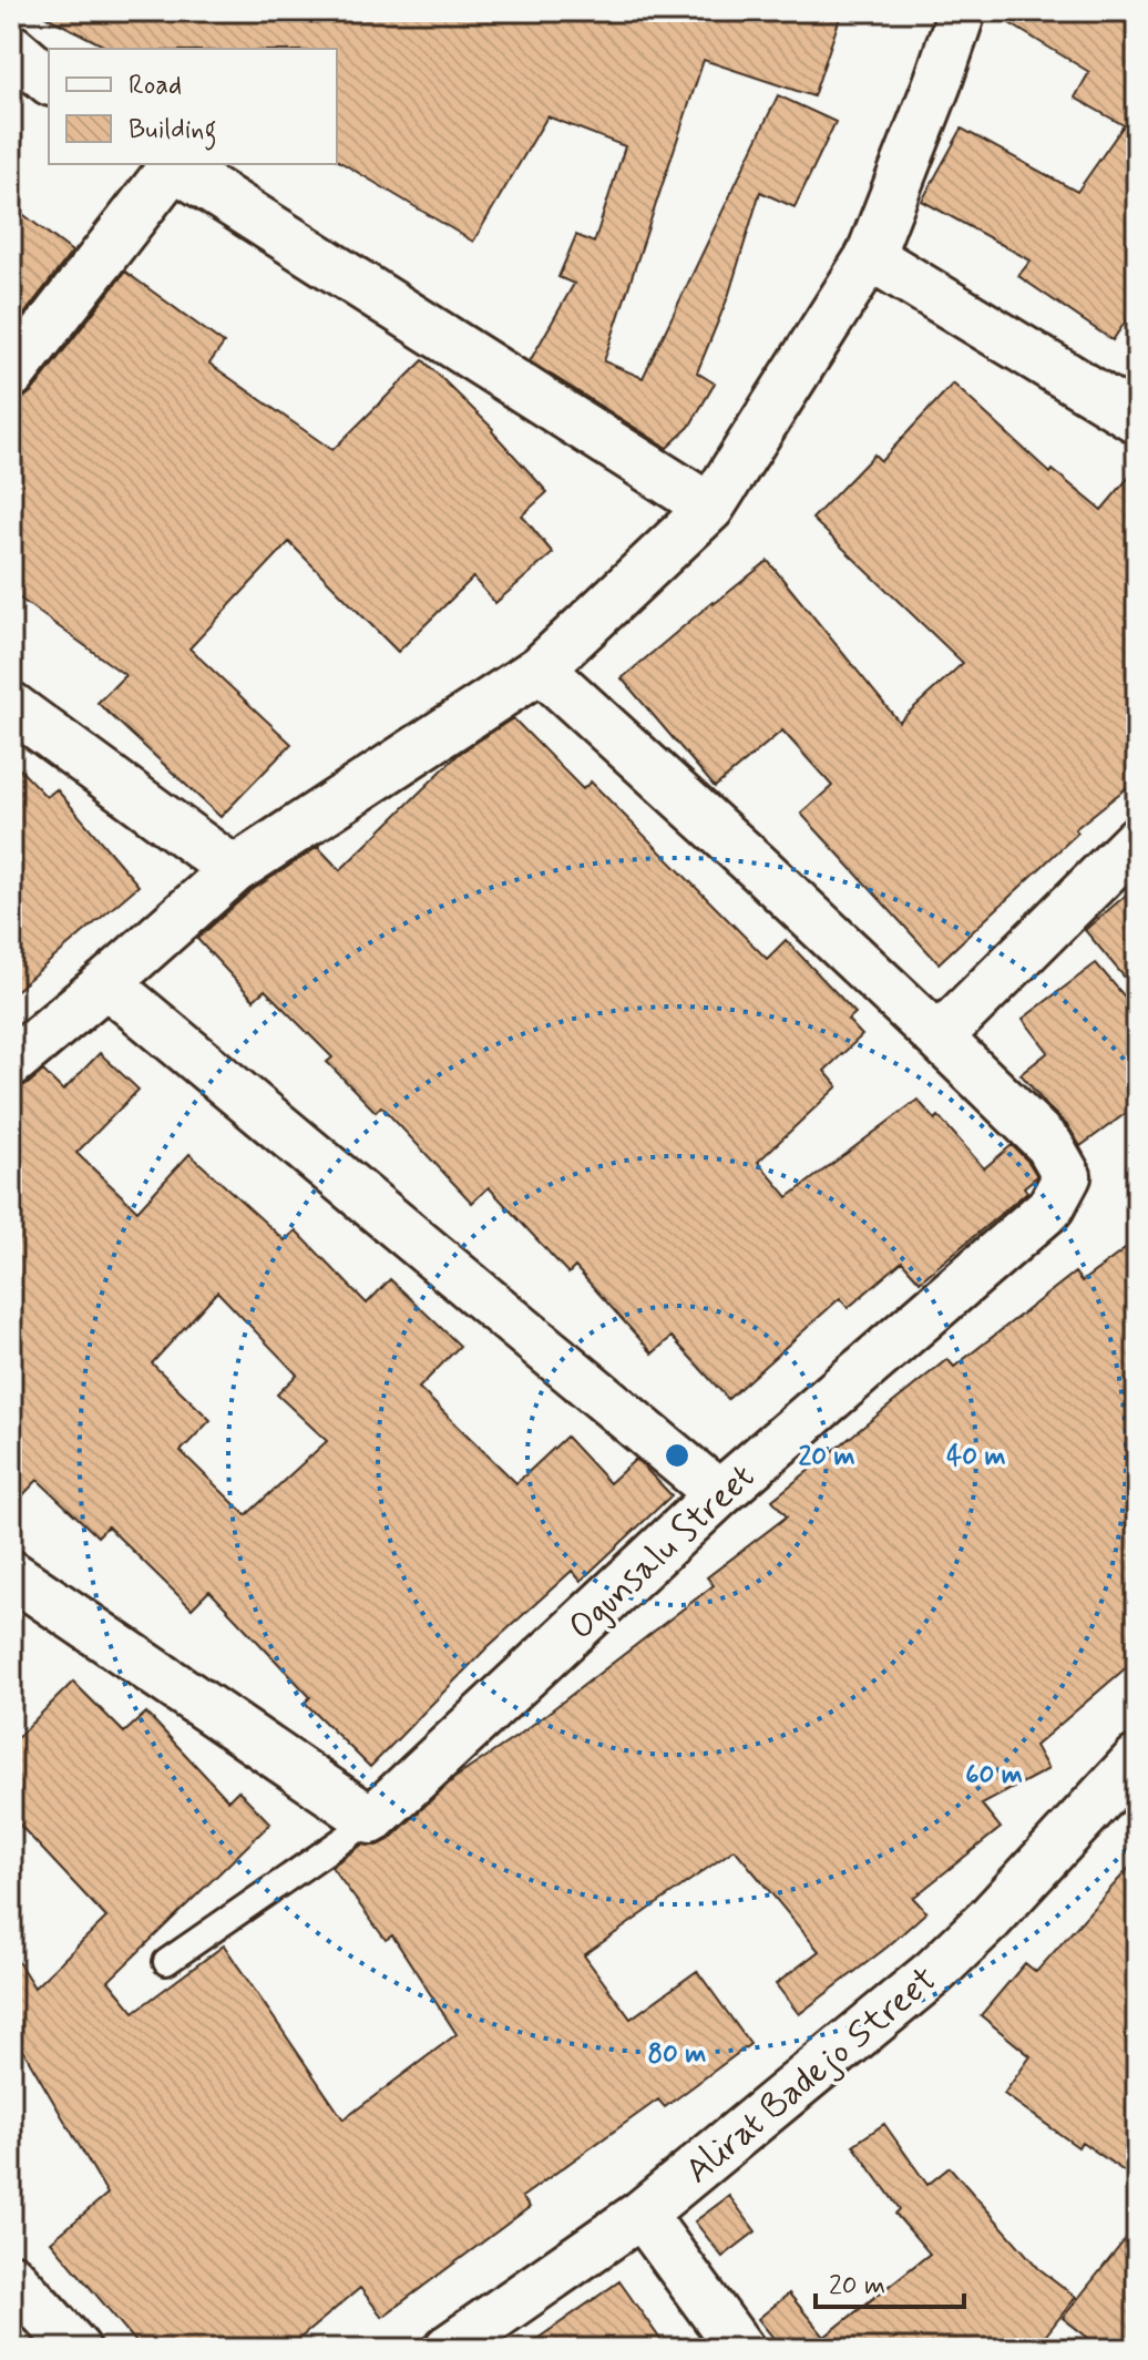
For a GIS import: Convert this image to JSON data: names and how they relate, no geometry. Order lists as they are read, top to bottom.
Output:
{
  "streets": {
    "street": ["Ogunsalu Street", "Alirat Badejo Street"]
  },
  "legend": ["Road", "Building"],
  "scale_bar": "20 m",
  "rings": [
    "20 m",
    "40 m",
    "60 m",
    "80 m"
  ]
}
